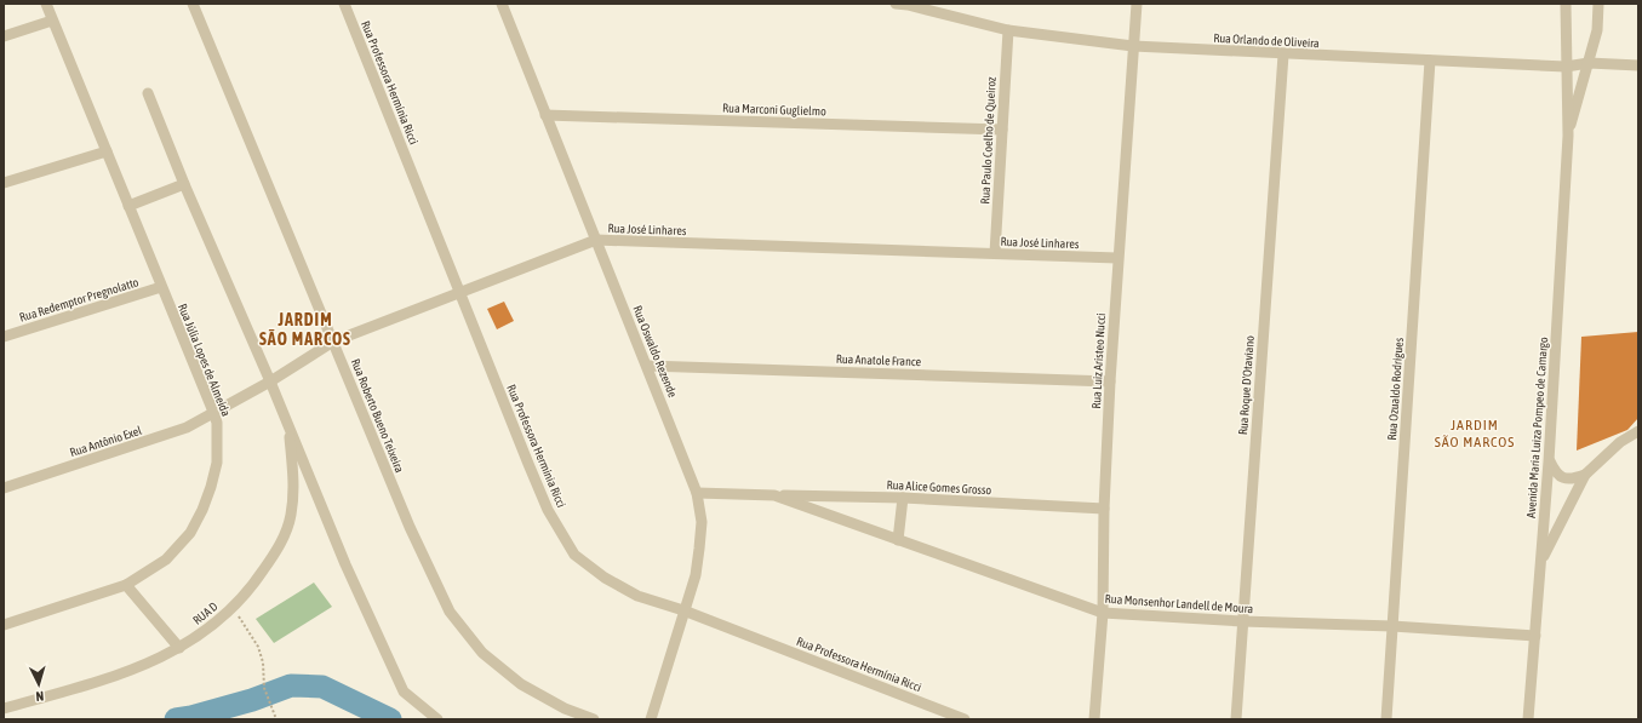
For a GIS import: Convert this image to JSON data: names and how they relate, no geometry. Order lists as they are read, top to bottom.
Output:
{
  "streets": {
    "street": [
      "Rua Orlando de Oliveira",
      "Rua Professora Hermínia Ricci",
      "Rua Marconi Guglielmo",
      "Rua Paulo Coelho de Queiroz",
      "Rua José Linhares",
      "Rua Redemptor Pregnolatto",
      "Rua Oswaldo Rezende",
      "Rua Júlia Lopes de Almeida",
      "Rua Anatole France",
      "Rua Luiz Aristeo Nucci",
      "Rua Roque D'Otaviano",
      "Rua Ozualdo Rodrigues",
      "Rua Roberto Bueno Teixeira",
      "Avenida Maria Luiza Pompeo de Camargo",
      "Rua Antônio Exel",
      "Rua Alice Gomes Grosso",
      "Rua Monsenhor Landell de Moura",
      "RUA D"
    ]
  },
  "crossings": [
    ["Rua Orlando de Oliveira", "Rua Paulo Coelho de Queiroz"],
    ["Rua Orlando de Oliveira", "Rua Luiz Aristeo Nucci"],
    ["Rua Orlando de Oliveira", "Rua Roque D'Otaviano"],
    ["Rua Orlando de Oliveira", "Rua Ozualdo Rodrigues"],
    ["Rua Orlando de Oliveira", "Avenida Maria Luiza Pompeo de Camargo"],
    ["Rua Professora Hermínia Ricci", "Rua José Linhares"],
    ["Rua Professora Hermínia Ricci", "Rua Oswaldo Rezende"],
    ["Rua Marconi Guglielmo", "Rua Paulo Coelho de Queiroz"],
    ["Rua Marconi Guglielmo", "Rua Oswaldo Rezende"],
    ["Rua Paulo Coelho de Queiroz", "Rua José Linhares"],
    ["Rua José Linhares", "Rua Oswaldo Rezende"],
    ["Rua José Linhares", "Rua Júlia Lopes de Almeida"],
    ["Rua José Linhares", "Rua Luiz Aristeo Nucci"],
    ["Rua José Linhares", "Rua Roberto Bueno Teixeira"],
    ["Rua José Linhares", "Rua Antônio Exel"],
    ["Rua Redemptor Pregnolatto", "Rua Júlia Lopes de Almeida"],
    ["Rua Oswaldo Rezende", "Rua Anatole France"],
    ["Rua Oswaldo Rezende", "Rua Monsenhor Landell de Moura"],
    ["Rua Júlia Lopes de Almeida", "Rua Antônio Exel"],
    ["Rua Anatole France", "Rua Luiz Aristeo Nucci"],
    ["Rua Luiz Aristeo Nucci", "Rua Alice Gomes Grosso"],
    ["Rua Luiz Aristeo Nucci", "Rua Monsenhor Landell de Moura"],
    ["Rua Roque D'Otaviano", "Rua Monsenhor Landell de Moura"],
    ["Rua Ozualdo Rodrigues", "Rua Monsenhor Landell de Moura"],
    ["Avenida Maria Luiza Pompeo de Camargo", "Rua Monsenhor Landell de Moura"],
    ["Rua Alice Gomes Grosso", "Rua Monsenhor Landell de Moura"]
  ],
  "districts": ["JARDIM SÃO MARCOS", "JARDIM SÃO MARCOS"],
  "north": "bottom"
}
